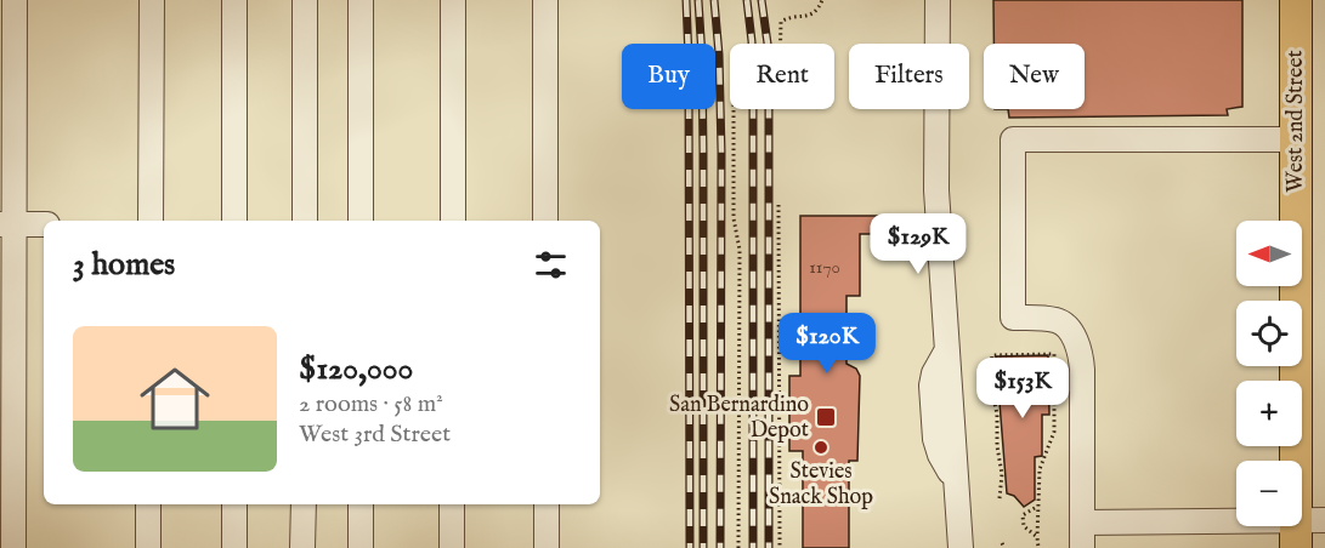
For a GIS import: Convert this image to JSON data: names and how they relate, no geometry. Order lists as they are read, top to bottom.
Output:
{
  "streets": {
    "main road": ["West 2nd Street"]
  },
  "places": {
    "transit": ["San Bernardino Depot"],
    "other": ["Stevies Snack Shop"]
  },
  "house_numbers": ["1170"],
  "north": "left",
  "page": {
    "chip": [
      "Buy",
      "Rent",
      "Filters",
      "New"
    ],
    "price": ["$129K", "$120K", "$153K"],
    "map_buttons": ["+", "−"],
    "heading": "3 homes",
    "list": [
      {
        "name": "$120,000",
        "note": "2 rooms · 58 m² · West 3rd Street"
      }
    ]
  }
}
